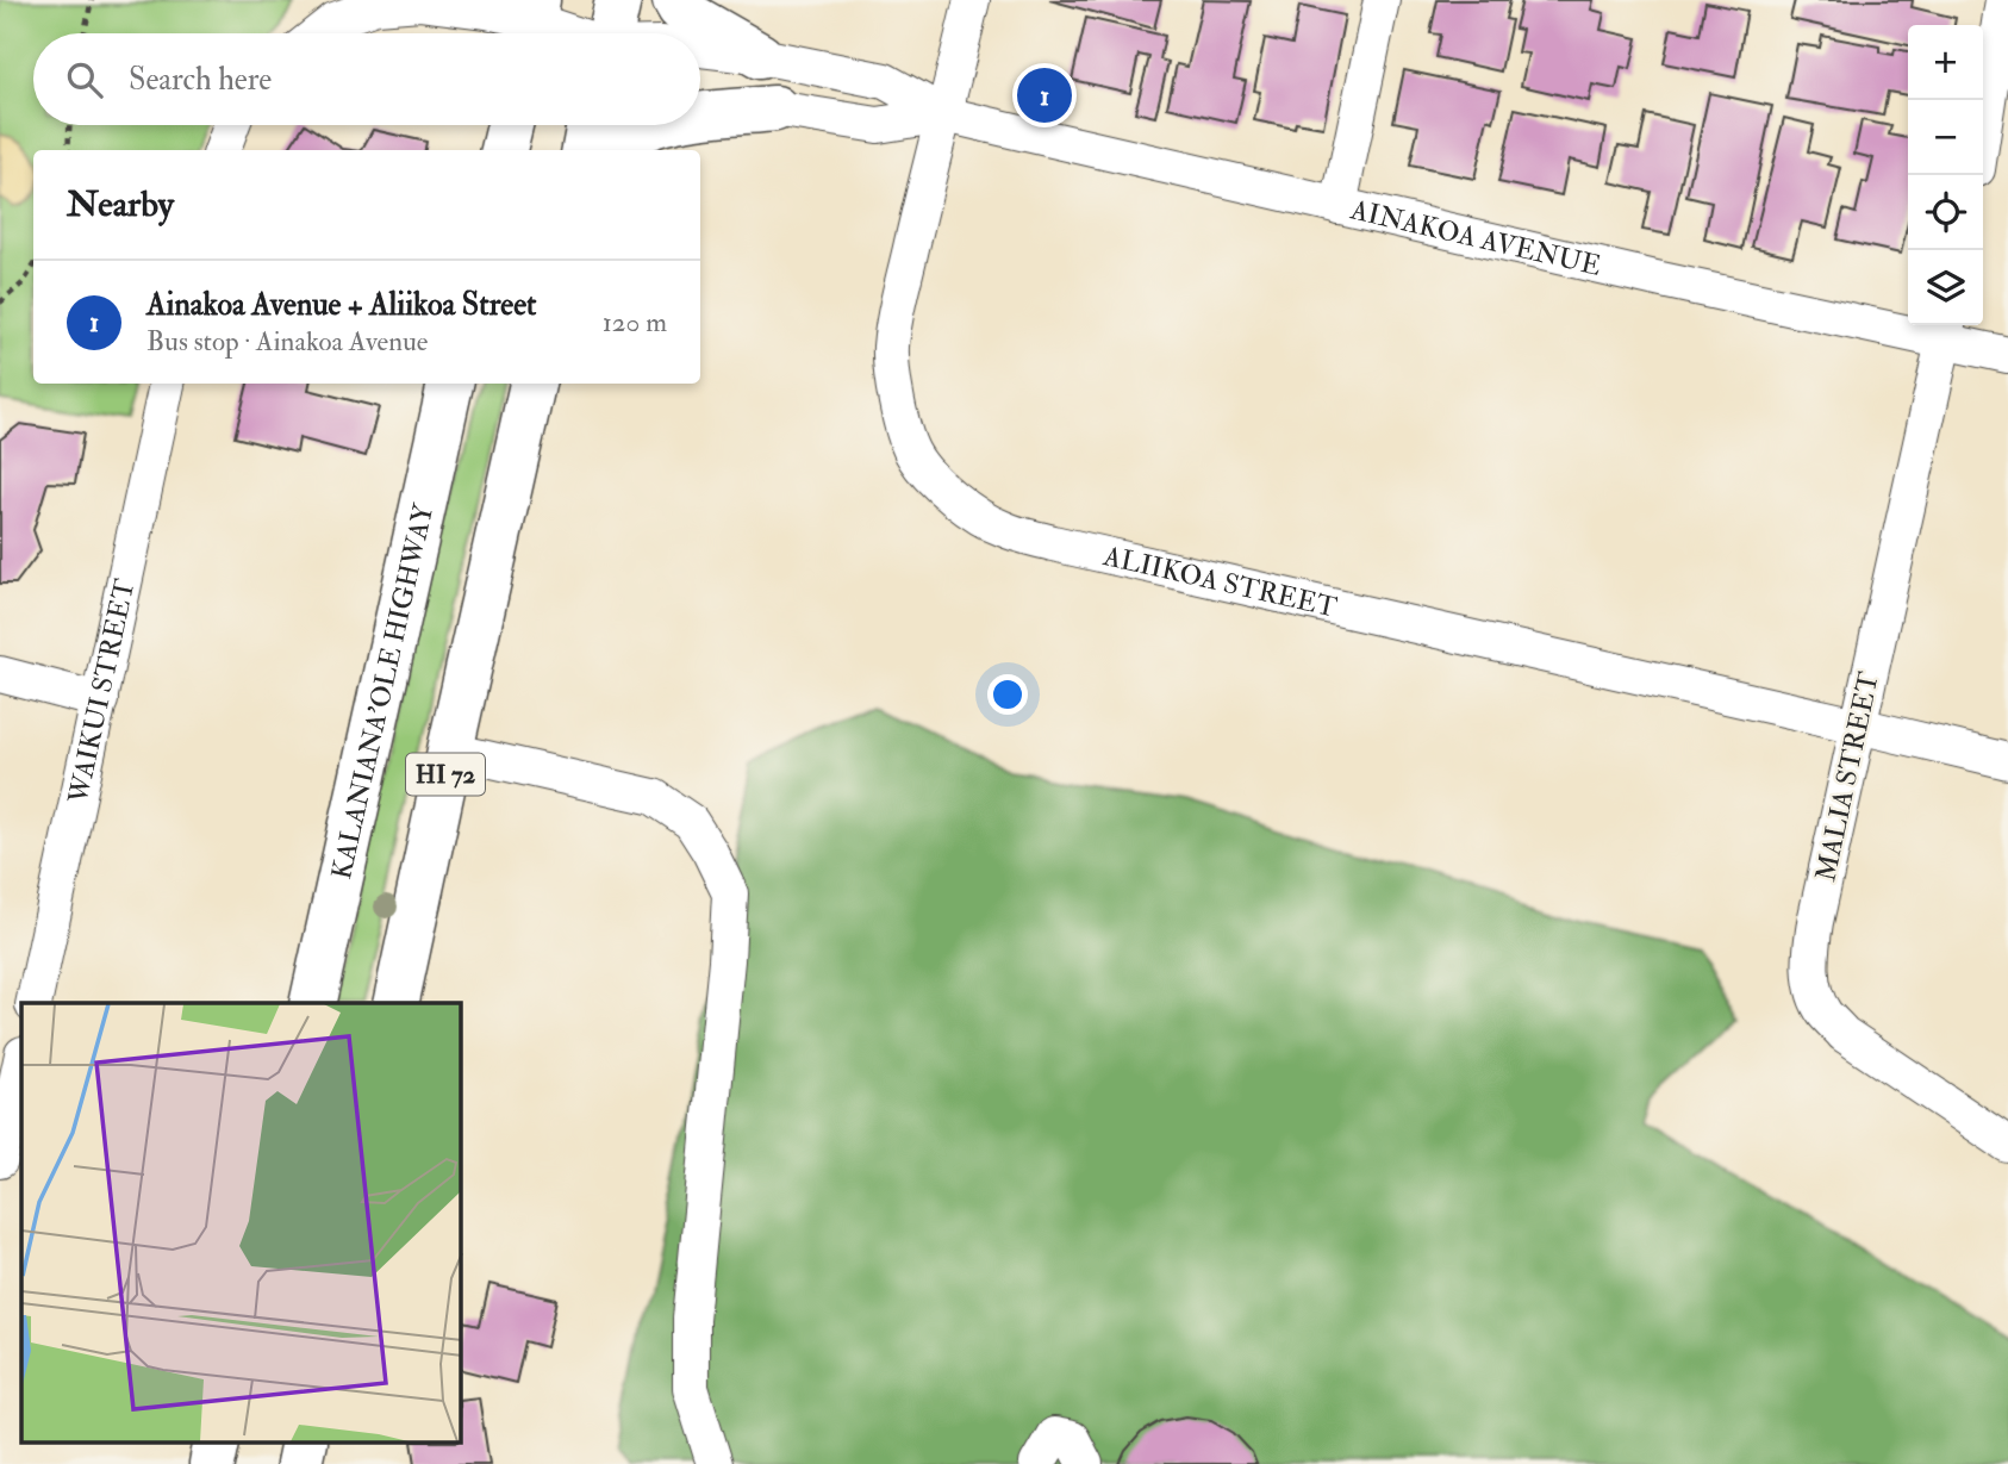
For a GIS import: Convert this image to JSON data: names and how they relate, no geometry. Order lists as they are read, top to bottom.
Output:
{
  "streets": {
    "highway": ["KALANIANA’OLE HIGHWAY", "HI 72"],
    "street": [
      "AINAKOA AVENUE",
      "ALIIKOA STREET",
      "WAIKUI STREET",
      "MALIA STREET"
    ]
  },
  "crossings": [
    ["AINAKOA AVENUE", "ALIIKOA STREET"],
    ["AINAKOA AVENUE", "MALIA STREET"],
    ["ALIIKOA STREET", "MALIA STREET"]
  ],
  "page": {
    "map_buttons": ["+", "−"],
    "search": "Search here",
    "pins": "1",
    "heading": "Nearby",
    "list": [
      {
        "mark": "1",
        "name": "Ainakoa Avenue + Aliikoa Street",
        "note": "Bus stop · Ainakoa Avenue",
        "value": "120 m"
      }
    ]
  }
}
